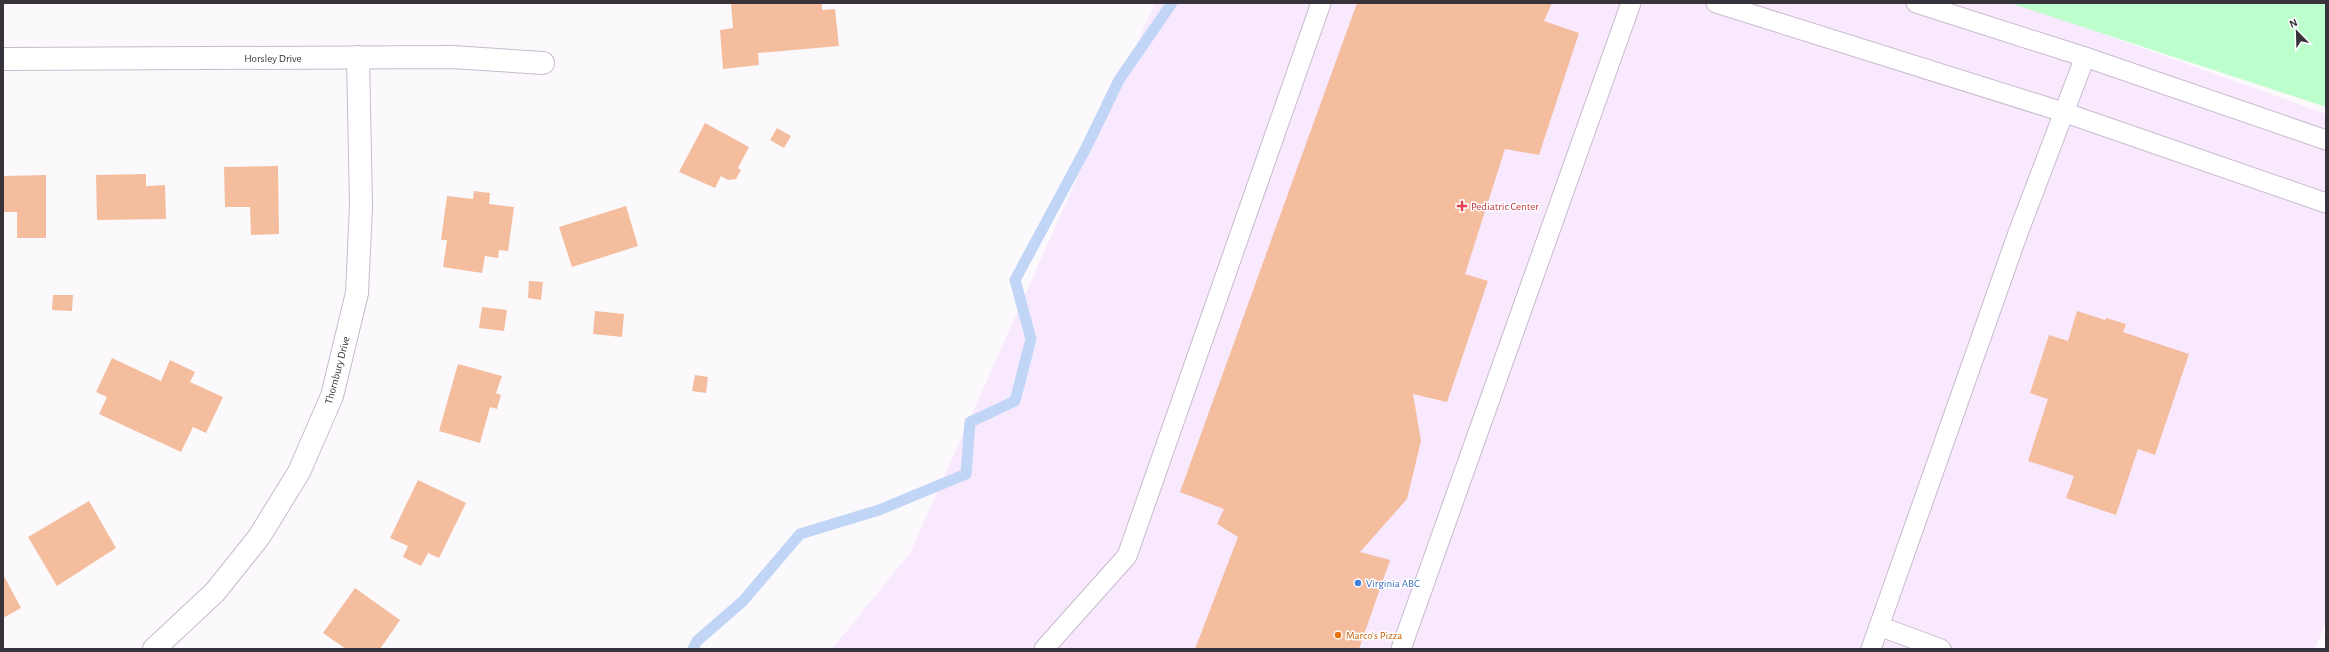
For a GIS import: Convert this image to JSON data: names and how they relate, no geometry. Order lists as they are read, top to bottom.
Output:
{
  "streets": {
    "street": ["Horsley Drive", "Thornbury Drive"]
  },
  "crossings": [
    ["Horsley Drive", "Thornbury Drive"]
  ],
  "places": {
    "health": ["Pediatric Center"],
    "other": ["Virginia ABC", "Marco's Pizza"]
  },
  "north": "top left"
}
